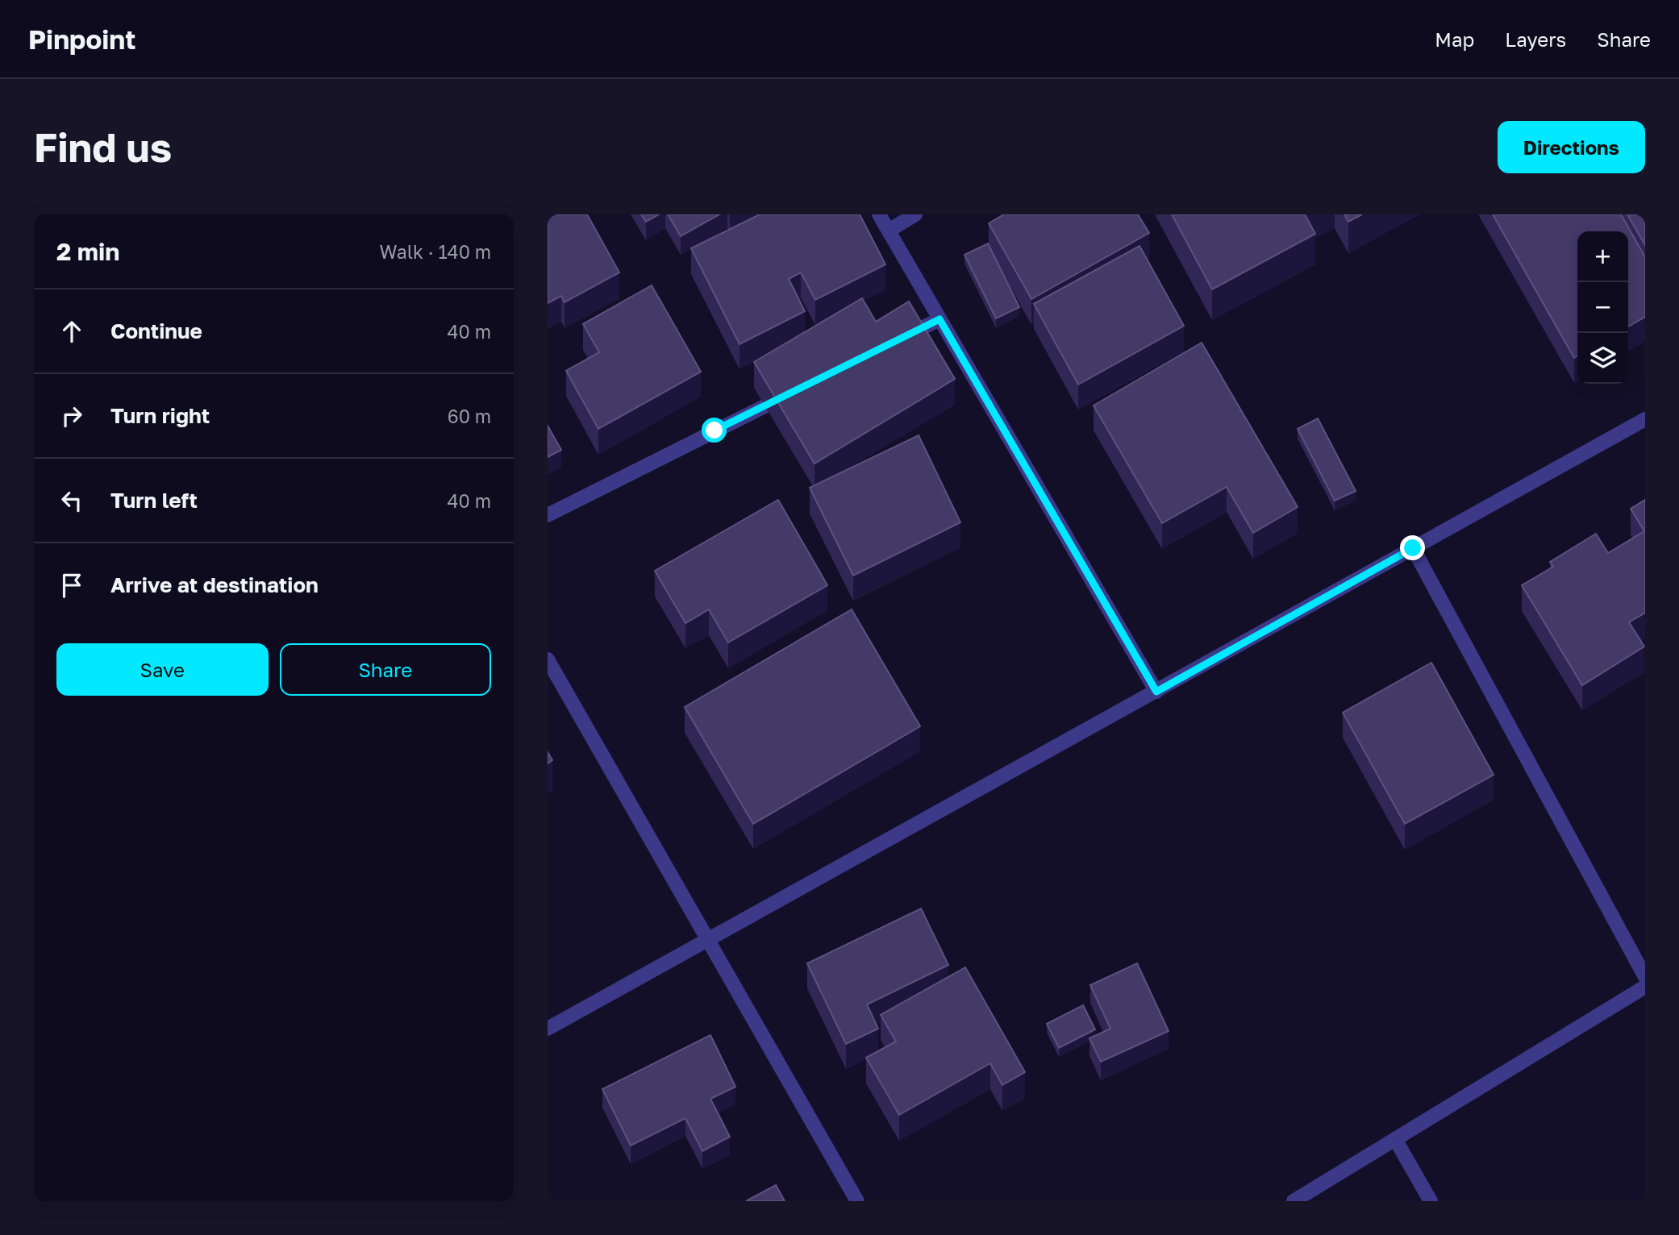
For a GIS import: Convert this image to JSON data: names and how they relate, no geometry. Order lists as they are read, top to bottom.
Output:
{
  "page": {
    "header": "Pinpoint",
    "nav": ["Map", "Layers", "Share"],
    "buttons": [
      "Directions",
      ["Save", "Share"]
    ],
    "title": "Find us",
    "heading": ["2 min", "Walk · 140 m"],
    "map_buttons": ["+", "−"],
    "list": [
      ["Continue", "40 m"],
      ["Turn right", "60 m"],
      ["Turn left", "40 m"],
      "Arrive at destination"
    ]
  }
}
